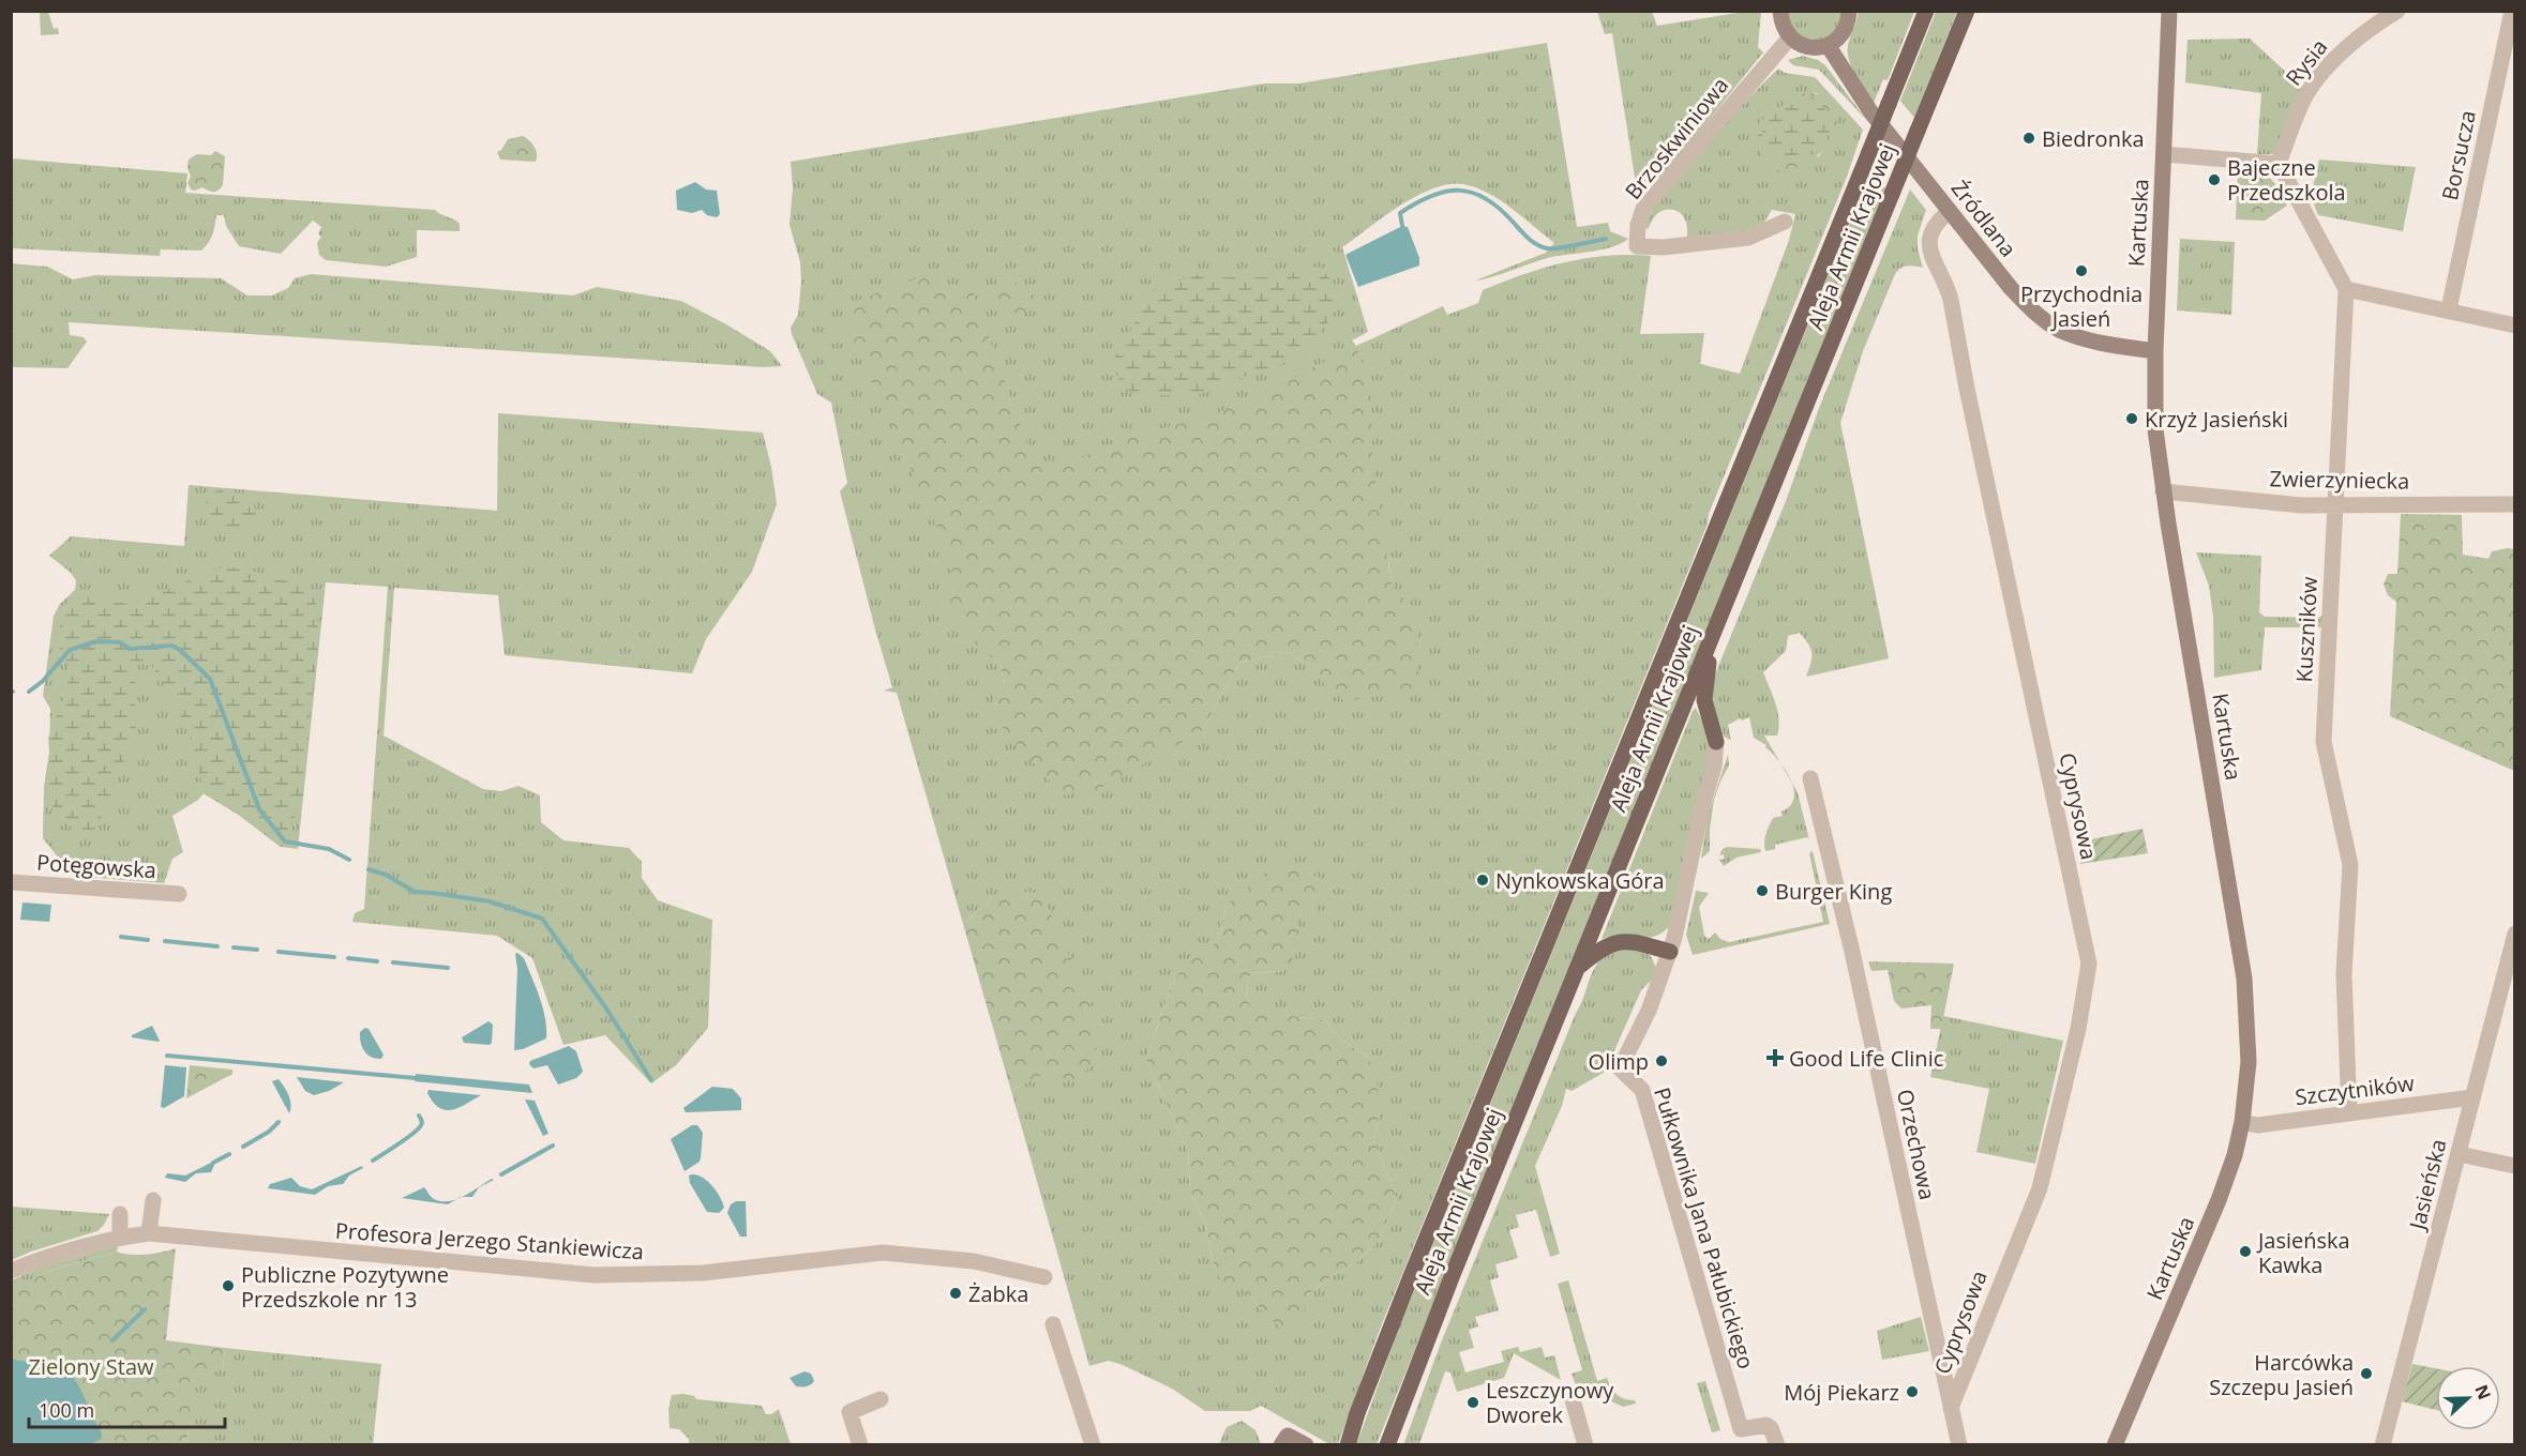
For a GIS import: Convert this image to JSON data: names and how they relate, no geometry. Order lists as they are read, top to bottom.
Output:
{
  "streets": {
    "main road": ["Aleja Armii Krajowej"],
    "street": [
      "Rysia",
      "Brzoskwiniowa",
      "Borsucza",
      "Źródlana",
      "Kartuska",
      "Zwierzyniecka",
      "Kuszników",
      "Cyprysowa",
      "Potęgowska",
      "Szczytników",
      "Orzechowa",
      "Jasieńska",
      "Pułkownika Jana Pałubickiego",
      "Profesora Jerzego Stankiewicza"
    ]
  },
  "crossings": [
    ["Źródlana", "Kartuska"],
    ["Źródlana", "Cyprysowa"],
    ["Kartuska", "Zwierzyniecka"],
    ["Kartuska", "Szczytników"],
    ["Zwierzyniecka", "Kuszników"],
    ["Kuszników", "Szczytników"],
    ["Cyprysowa", "Orzechowa"],
    ["Szczytników", "Jasieńska"]
  ],
  "parks": ["Zielony Staw"],
  "places": {
    "other": [
      "Biedronka",
      "Bajeczne Przedszkola",
      "Przychodnia Jasień",
      "Krzyż Jasieński",
      "Nynkowska Góra",
      "Burger King",
      "Olimp",
      "Jasieńska Kawka",
      "Publiczne Pozytywne Przedszkole nr 13",
      "Żabka",
      "Harcówka Szczepu Jasień",
      "Mój Piekarz",
      "Leszczynowy Dworek"
    ],
    "health": ["Good Life Clinic"]
  },
  "scale_bar": "100 m",
  "north": "right"
}
